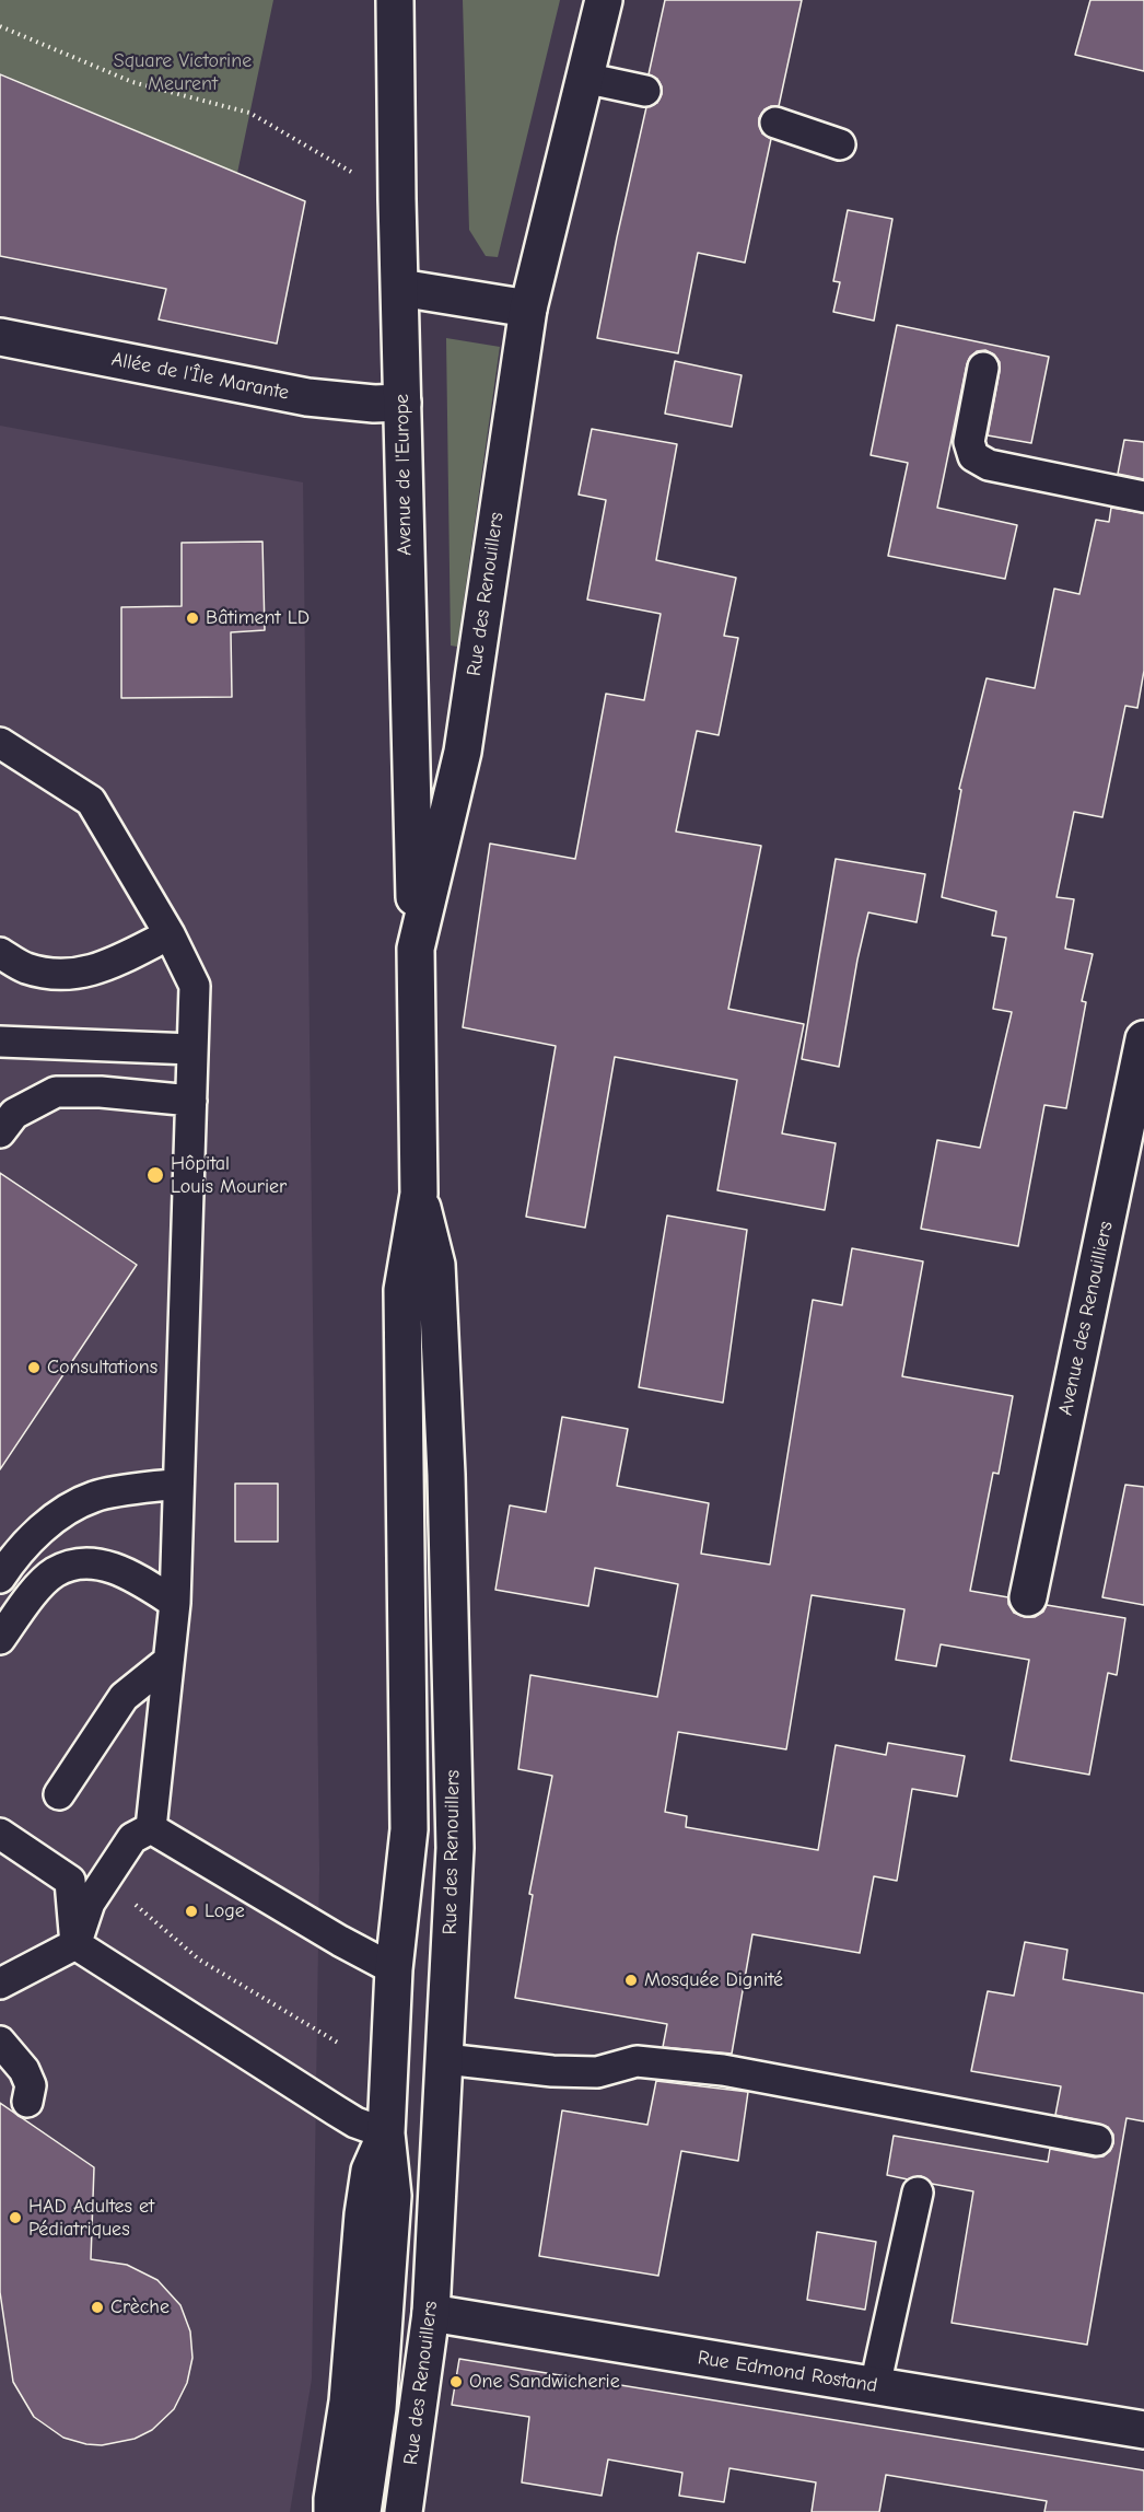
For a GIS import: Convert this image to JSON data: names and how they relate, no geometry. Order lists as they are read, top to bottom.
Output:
{
  "streets": {
    "street": [
      "Allée de l'Île Marante",
      "Avenue de l'Europe",
      "Rue des Renouillers",
      "Avenue des Renouilliers",
      "Rue Edmond Rostand"
    ]
  },
  "crossings": [
    ["Allée de l'Île Marante", "Avenue de l'Europe"],
    ["Avenue de l'Europe", "Rue des Renouillers"],
    ["Rue des Renouillers", "Rue Edmond Rostand"]
  ],
  "parks": ["Square Victorine Meurent"],
  "places": [
    "Bâtiment LD",
    "Hôpital Louis Mourier",
    "Consultations",
    "Loge",
    "Mosquée Dignité",
    "HAD Adultes et Pédiatriques",
    "Crèche",
    "One Sandwicherie"
  ]
}
